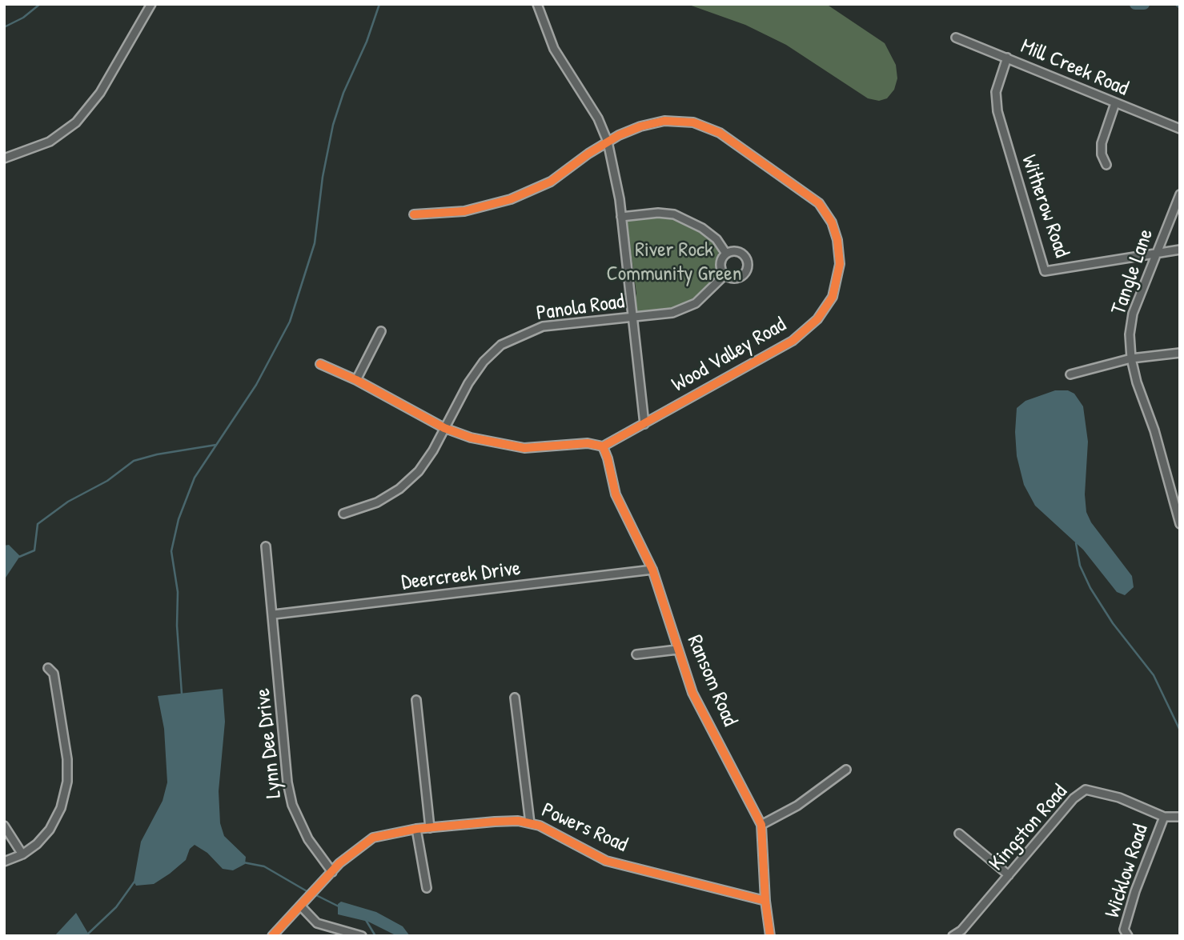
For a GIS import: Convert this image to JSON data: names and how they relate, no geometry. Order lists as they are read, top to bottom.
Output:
{
  "streets": {
    "street": [
      "Mill Creek Road",
      "Witherow Road",
      "Tangle Lane",
      "Panola Road",
      "Wood Valley Road",
      "Deercreek Drive",
      "Ransom Road",
      "Lynn Dee Drive",
      "Powers Road",
      "Kingston Road",
      "Wicklow Road"
    ]
  },
  "crossings": [
    ["Mill Creek Road", "Witherow Road"],
    ["Witherow Road", "Tangle Lane"],
    ["Panola Road", "Wood Valley Road"],
    ["Wood Valley Road", "Ransom Road"],
    ["Deercreek Drive", "Ransom Road"],
    ["Deercreek Drive", "Lynn Dee Drive"],
    ["Ransom Road", "Powers Road"],
    ["Lynn Dee Drive", "Powers Road"],
    ["Kingston Road", "Wicklow Road"]
  ],
  "parks": ["River Rock Community Green"]
}
